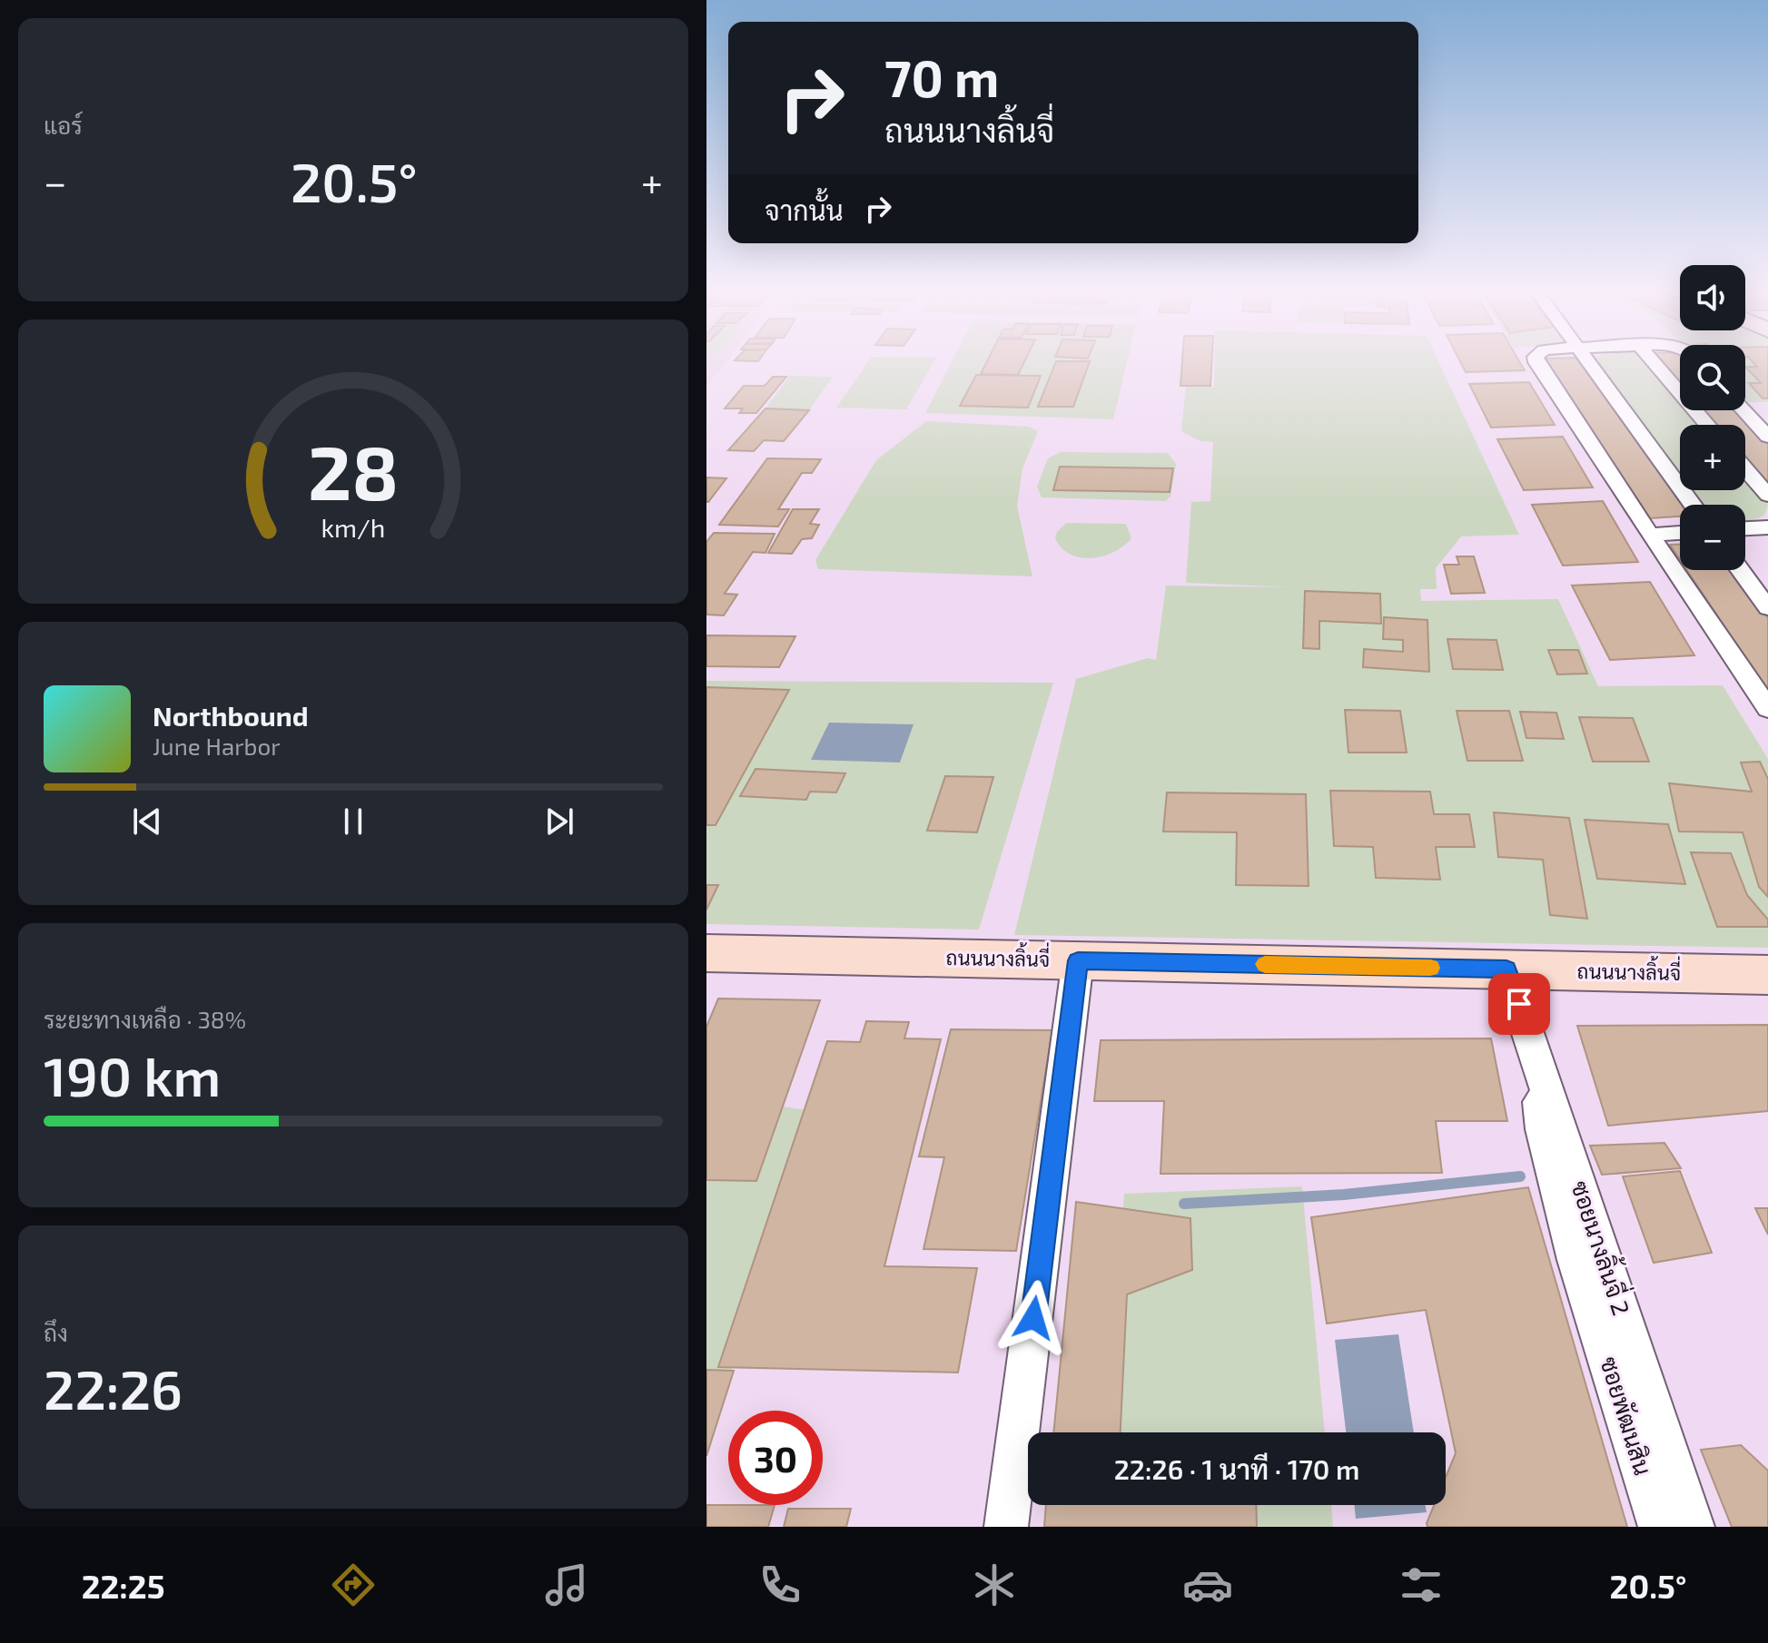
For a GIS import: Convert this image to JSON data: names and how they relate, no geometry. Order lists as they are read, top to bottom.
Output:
{
  "streets": {
    "main road": ["ถนนนางลิ้นจี่"],
    "street": ["ซอยนางลิ้นจี่ 2", "ซอยพัฒนสิน"]
  },
  "crossings": [
    ["ถนนนางลิ้นจี่", "ซอยนางลิ้นจี่ 2"],
    ["ซอยนางลิ้นจี่ 2", "ซอยพัฒนสิน"]
  ],
  "page": {
    "tile": [
      "แอร์",
      ["ระยะทางเหลือ · 38%", "190 km"],
      ["ถึง", "22:26"]
    ],
    "turn": ["70 m", "ถนนนางลิ้นจี่"],
    "heat": ["−", "20.5°", "+"],
    "then": "จากนั้น",
    "map_buttons": ["+", "−"],
    "song": ["Northbound", "June Harbor"],
    "limit": "30",
    "trip": "22:26 · 1 นาที · 170 m",
    "tabs": ["22:25", "20.5°"],
    "gauge": ["28", "km/h"]
  }
}
